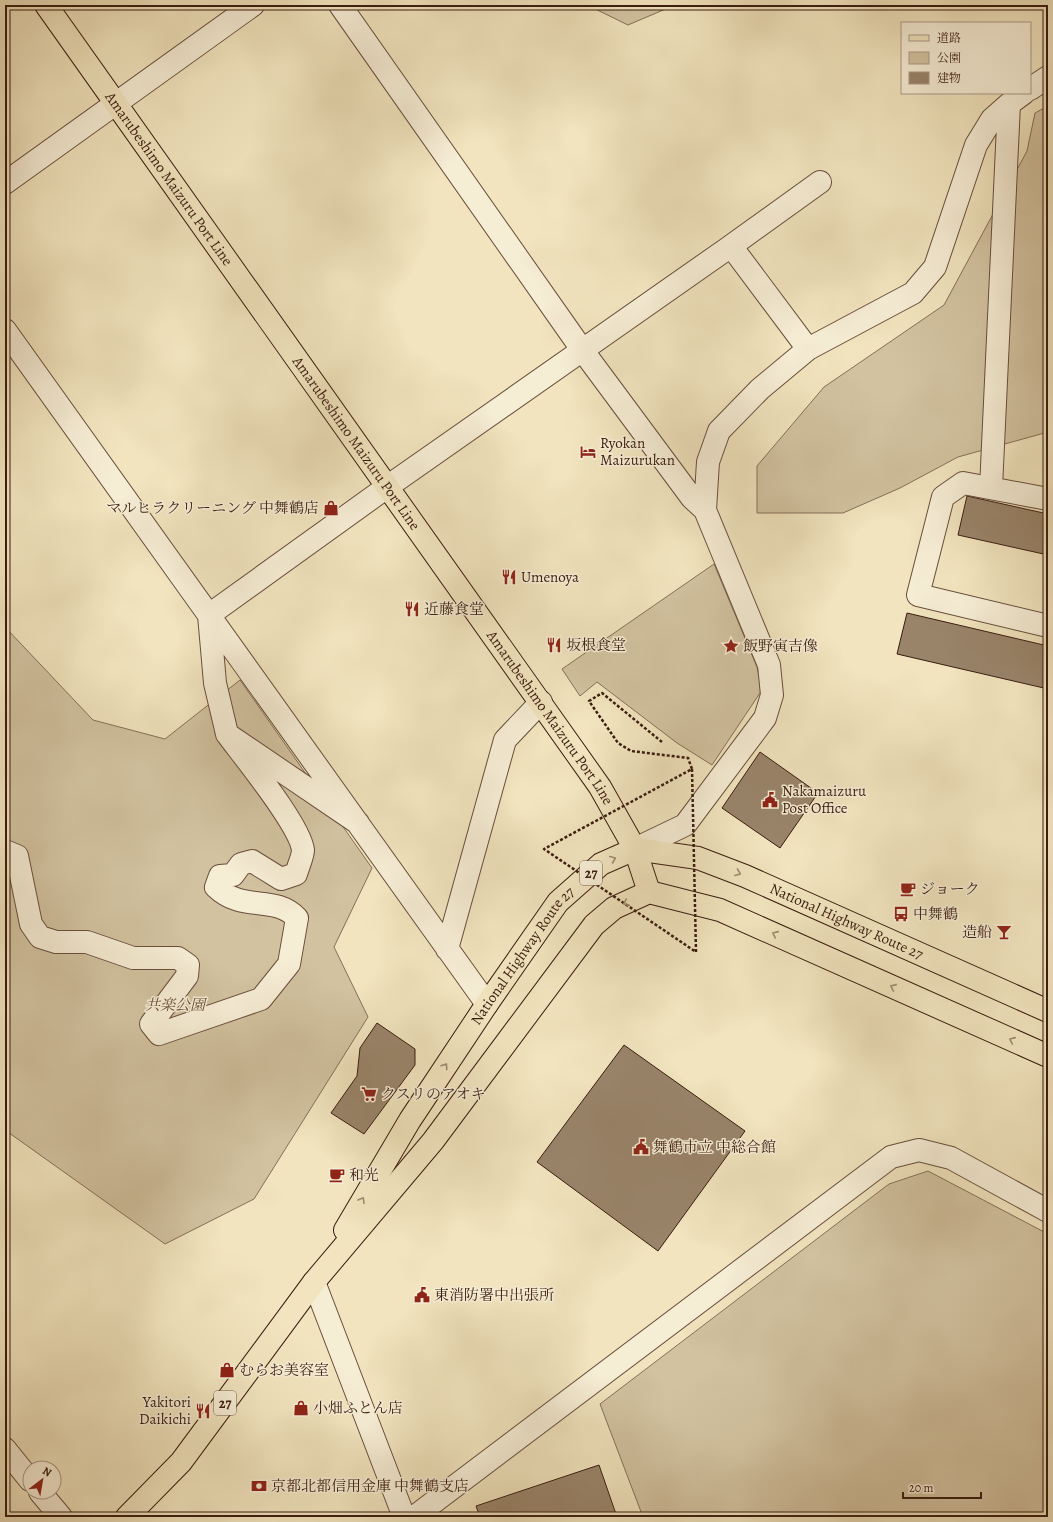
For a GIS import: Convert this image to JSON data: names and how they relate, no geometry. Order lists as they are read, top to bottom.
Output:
{
  "streets": {
    "main road": ["Amarubeshimo Maizuru Port Line", "27", "National Highway Route 27"]
  },
  "crossings": [
    ["Amarubeshimo Maizuru Port Line", "National Highway Route 27"]
  ],
  "parks": ["共楽公園"],
  "places": {
    "hotel": ["Ryokan Maizurukan"],
    "shop": ["マルヒラクリーニング 中舞鶴店", "むらお美容室", "小畑ふとん店"],
    "restaurant": [
      "Umenoya",
      "近藤食堂",
      "坂根食堂",
      "Yakitori Daikichi"
    ],
    "place": ["飯野寅吉像"],
    "public building": ["Nakamaizuru Post Office", "舞鶴市立 中総合館", "東消防署中出張所"],
    "cafe": ["ジョーク", "和光"],
    "bus stop": ["中舞鶴"],
    "bar": ["造船"],
    "supermarket": ["クスリのアオキ"],
    "bank": ["京都北都信用金庫 中舞鶴支店"]
  },
  "legend": ["道路", "公園", "建物"],
  "scale_bar": "20 m",
  "north": "top right"
}
